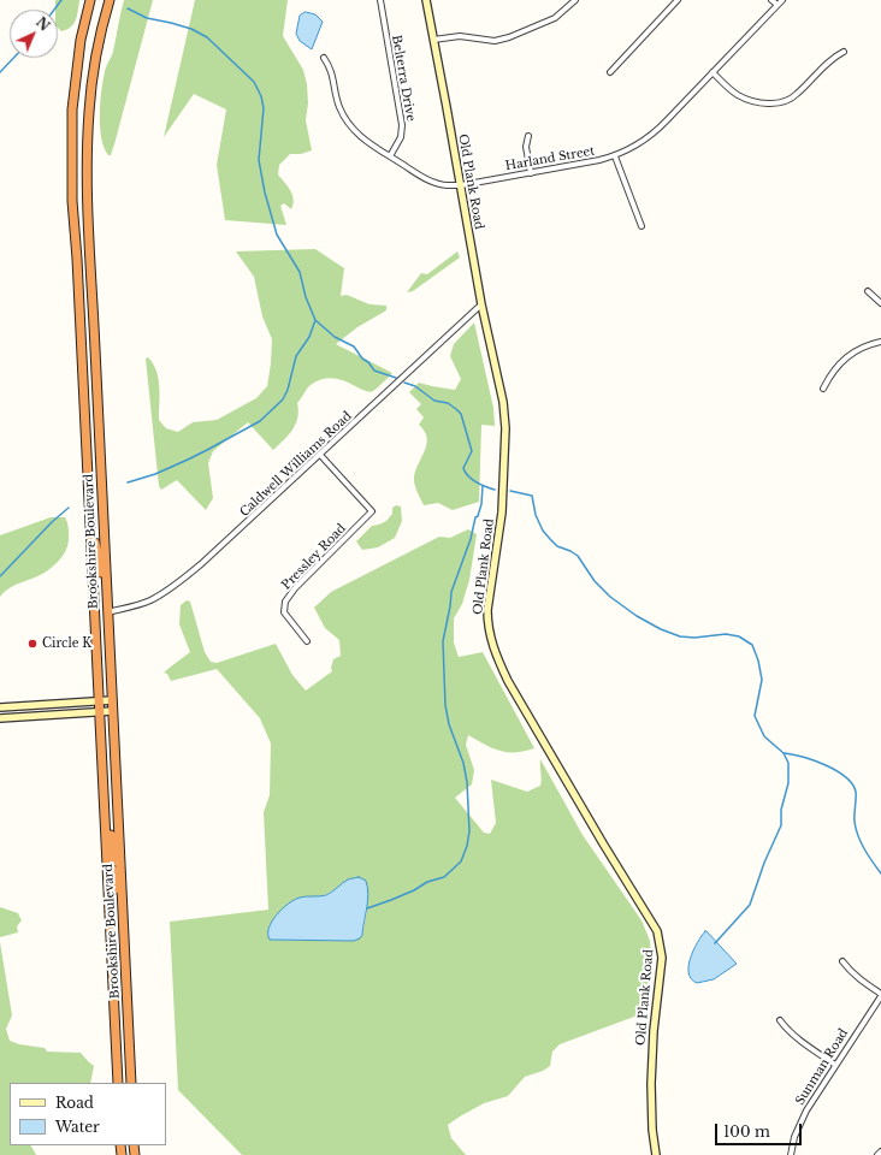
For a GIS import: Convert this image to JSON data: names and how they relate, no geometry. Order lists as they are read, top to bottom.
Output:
{
  "streets": {
    "highway": ["Brookshire Boulevard"],
    "street": [
      "Belterra Drive",
      "Harland Street",
      "Old Plank Road",
      "Caldwell Williams Road",
      "Pressley Road",
      "Sunman Road"
    ]
  },
  "crossings": [
    ["Belterra Drive", "Harland Street"],
    ["Harland Street", "Old Plank Road"],
    ["Old Plank Road", "Caldwell Williams Road"],
    ["Caldwell Williams Road", "Brookshire Boulevard"],
    ["Caldwell Williams Road", "Pressley Road"]
  ],
  "places": ["Circle K"],
  "legend": ["Road", "Water"],
  "scale_bar": "100 m",
  "north": "top right"
}
